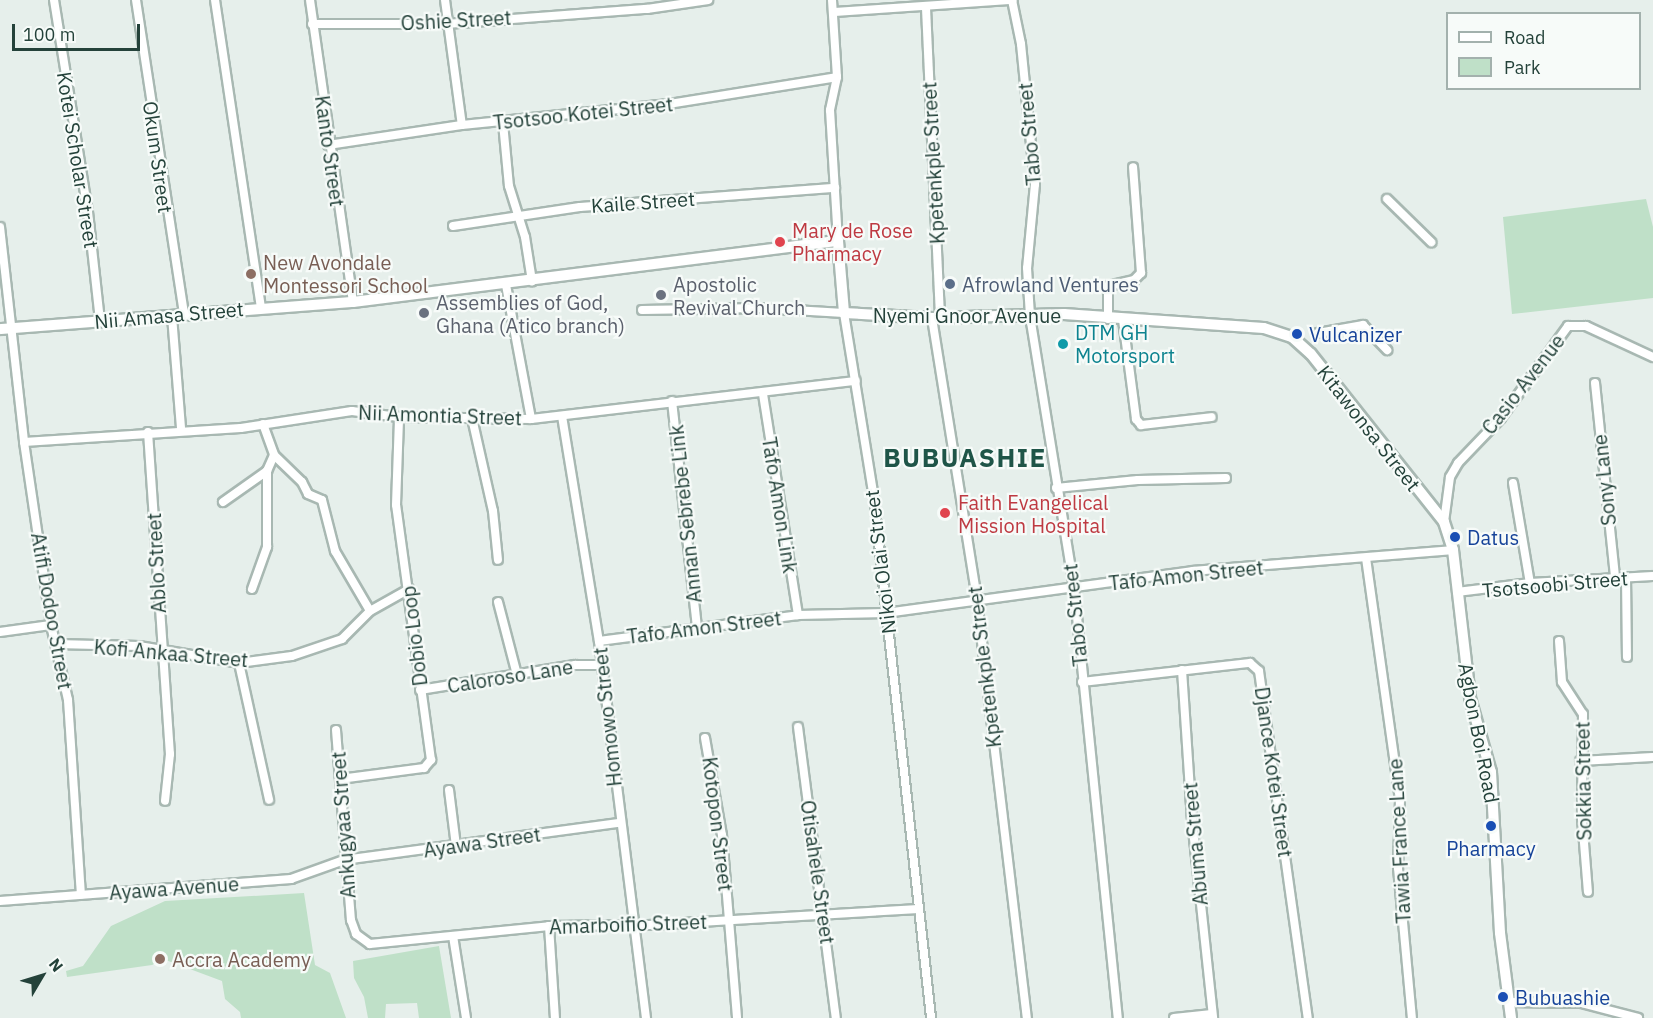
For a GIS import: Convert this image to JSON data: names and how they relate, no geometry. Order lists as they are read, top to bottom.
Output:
{
  "streets": {
    "street": [
      "Oshie Street",
      "Tsotsoo Kotei Street",
      "Tabo Street",
      "Kanto Street",
      "Okum Street",
      "Kotei Scholar Street",
      "Kpetenkple Street",
      "Kaile Street",
      "Nii Amasa Street",
      "Nyemi Gnoor Avenue",
      "Casio Avenue",
      "Nii Amontia Street",
      "Kitawonsa Street",
      "Sony Lane",
      "Tafo Amon Link",
      "Annan Sebrebe Link",
      "Nikoi Olai Street",
      "Ablo Street",
      "Tafo Amon Street",
      "Tsotsoobi Street",
      "Atifi Dodoo Street",
      "Dobio Loop",
      "Kofi Ankaa Street",
      "Caloroso Lane",
      "Homowo Street",
      "Agbon Boi Road",
      "Djance Kotei Street",
      "Sokkia Street",
      "Kotopon Street",
      "Ankugyaa Street",
      "Tawia France Lane",
      "Ayawa Street",
      "Abuma Street",
      "Otisahele Street",
      "Ayawa Avenue",
      "Amarboifio Street"
    ]
  },
  "crossings": [
    ["Oshie Street", "Kanto Street"],
    ["Tsotsoo Kotei Street", "Kanto Street"],
    ["Tsotsoo Kotei Street", "Nikoi Olai Street"],
    ["Tabo Street", "Nyemi Gnoor Avenue"],
    ["Tabo Street", "Tafo Amon Street"],
    ["Tabo Street", "Djance Kotei Street"],
    ["Kanto Street", "Nii Amasa Street"],
    ["Okum Street", "Nii Amasa Street"],
    ["Okum Street", "Nii Amontia Street"],
    ["Kotei Scholar Street", "Nii Amasa Street"],
    ["Kpetenkple Street", "Nyemi Gnoor Avenue"],
    ["Kpetenkple Street", "Tafo Amon Street"],
    ["Kaile Street", "Nikoi Olai Street"],
    ["Nii Amasa Street", "Nikoi Olai Street"],
    ["Nii Amasa Street", "Atifi Dodoo Street"],
    ["Nyemi Gnoor Avenue", "Kitawonsa Street"],
    ["Nyemi Gnoor Avenue", "Nikoi Olai Street"],
    ["Casio Avenue", "Kitawonsa Street"],
    ["Casio Avenue", "Agbon Boi Road"],
    ["Nii Amontia Street", "Tafo Amon Link"],
    ["Nii Amontia Street", "Annan Sebrebe Link"],
    ["Nii Amontia Street", "Nikoi Olai Street"],
    ["Nii Amontia Street", "Ablo Street"],
    ["Nii Amontia Street", "Atifi Dodoo Street"],
    ["Nii Amontia Street", "Dobio Loop"],
    ["Nii Amontia Street", "Homowo Street"],
    ["Kitawonsa Street", "Agbon Boi Road"],
    ["Sony Lane", "Tsotsoobi Street"],
    ["Tafo Amon Link", "Tafo Amon Street"],
    ["Annan Sebrebe Link", "Tafo Amon Street"],
    ["Nikoi Olai Street", "Tafo Amon Street"],
    ["Nikoi Olai Street", "Amarboifio Street"],
    ["Ablo Street", "Kofi Ankaa Street"],
    ["Tafo Amon Street", "Homowo Street"],
    ["Tafo Amon Street", "Agbon Boi Road"],
    ["Tafo Amon Street", "Tawia France Lane"],
    ["Tsotsoobi Street", "Agbon Boi Road"],
    ["Atifi Dodoo Street", "Kofi Ankaa Street"],
    ["Atifi Dodoo Street", "Ayawa Avenue"],
    ["Dobio Loop", "Kofi Ankaa Street"],
    ["Dobio Loop", "Caloroso Lane"],
    ["Dobio Loop", "Ankugyaa Street"],
    ["Caloroso Lane", "Homowo Street"],
    ["Homowo Street", "Ayawa Street"],
    ["Homowo Street", "Amarboifio Street"],
    ["Djance Kotei Street", "Abuma Street"],
    ["Kotopon Street", "Amarboifio Street"],
    ["Ankugyaa Street", "Ayawa Street"],
    ["Ankugyaa Street", "Ayawa Avenue"],
    ["Ankugyaa Street", "Amarboifio Street"],
    ["Ayawa Street", "Ayawa Avenue"],
    ["Otisahele Street", "Amarboifio Street"]
  ],
  "districts": ["BUBUASHIE"],
  "places": [
    "Mary de Rose Pharmacy",
    "New Avondale Montessori School",
    "Afrowland Ventures",
    "Apostolic Revival Church",
    "Assemblies of God, Ghana (Atico branch)",
    "Vulcanizer",
    "DTM GH Motorsport",
    "Faith Evangelical Mission Hospital",
    "Datus",
    "Pharmacy",
    "Accra Academy",
    "Bubuashie"
  ],
  "legend": ["Road", "Park"],
  "scale_bar": "100 m",
  "north": "top right"
}
